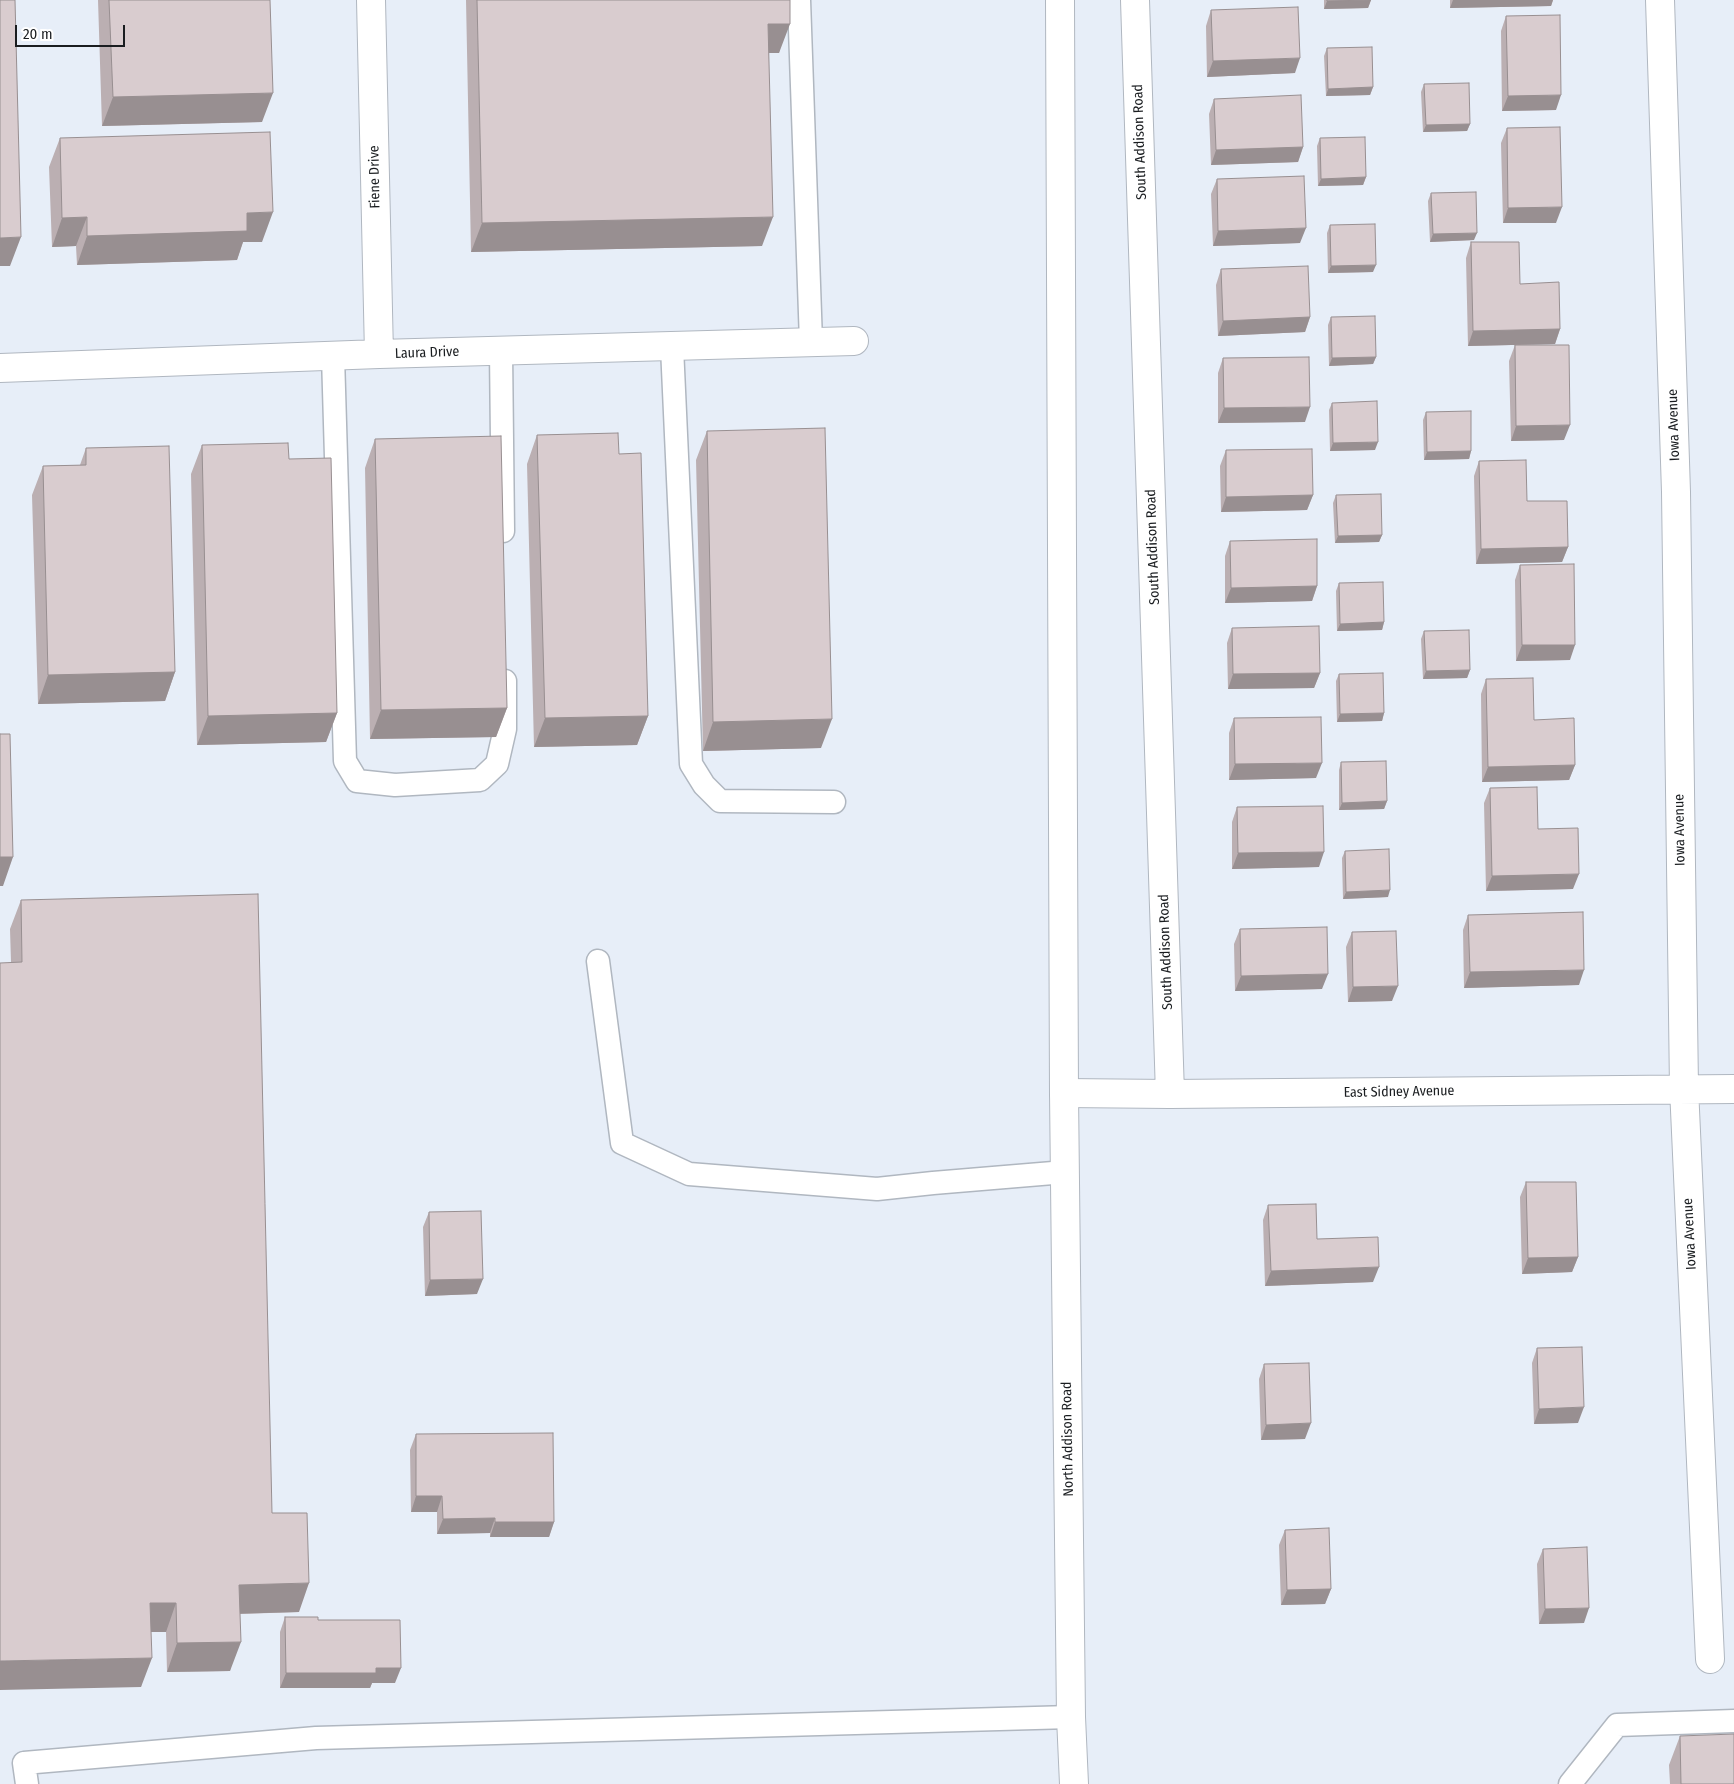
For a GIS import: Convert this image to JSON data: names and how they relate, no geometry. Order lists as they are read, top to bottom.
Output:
{
  "streets": {
    "street": [
      "South Addison Road",
      "Fiene Drive",
      "Laura Drive",
      "Iowa Avenue",
      "East Sidney Avenue",
      "North Addison Road"
    ]
  },
  "crossings": [
    ["South Addison Road", "East Sidney Avenue"],
    ["Fiene Drive", "Laura Drive"],
    ["Iowa Avenue", "East Sidney Avenue"],
    ["East Sidney Avenue", "North Addison Road"]
  ],
  "scale_bar": "20 m"
}
